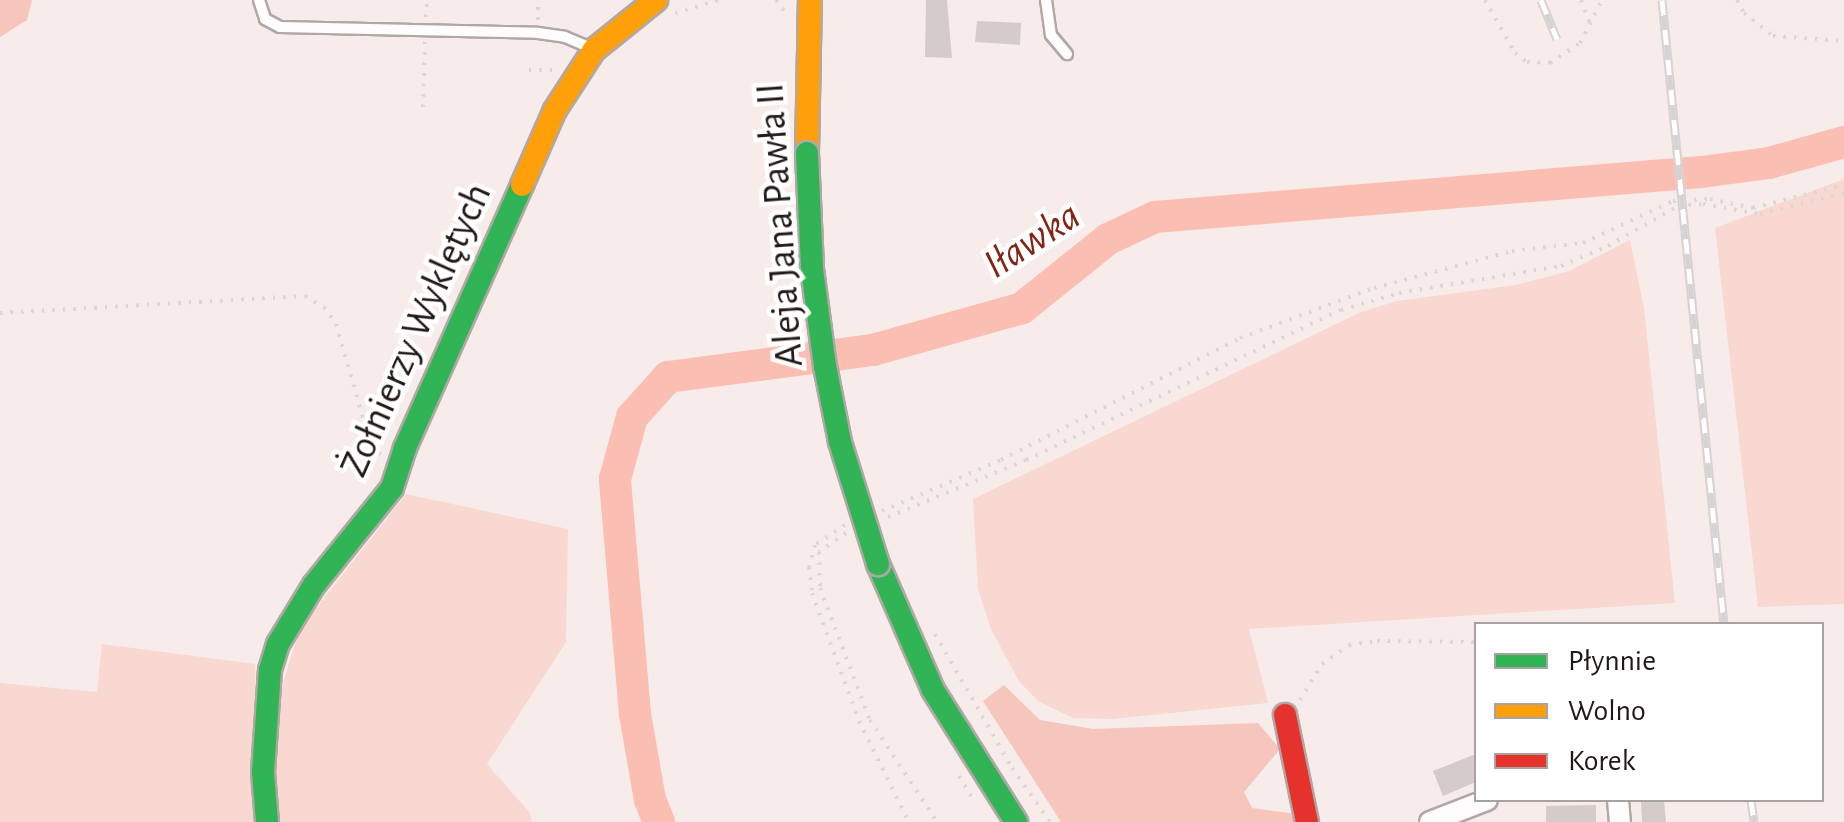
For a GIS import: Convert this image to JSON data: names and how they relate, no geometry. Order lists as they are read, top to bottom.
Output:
{
  "streets": {
    "street": ["Aleja Jana Pawła II", "Żołnierzy Wyklętych"]
  },
  "water": ["Iławka"],
  "legend": ["Płynnie", "Wolno", "Korek"]
}
